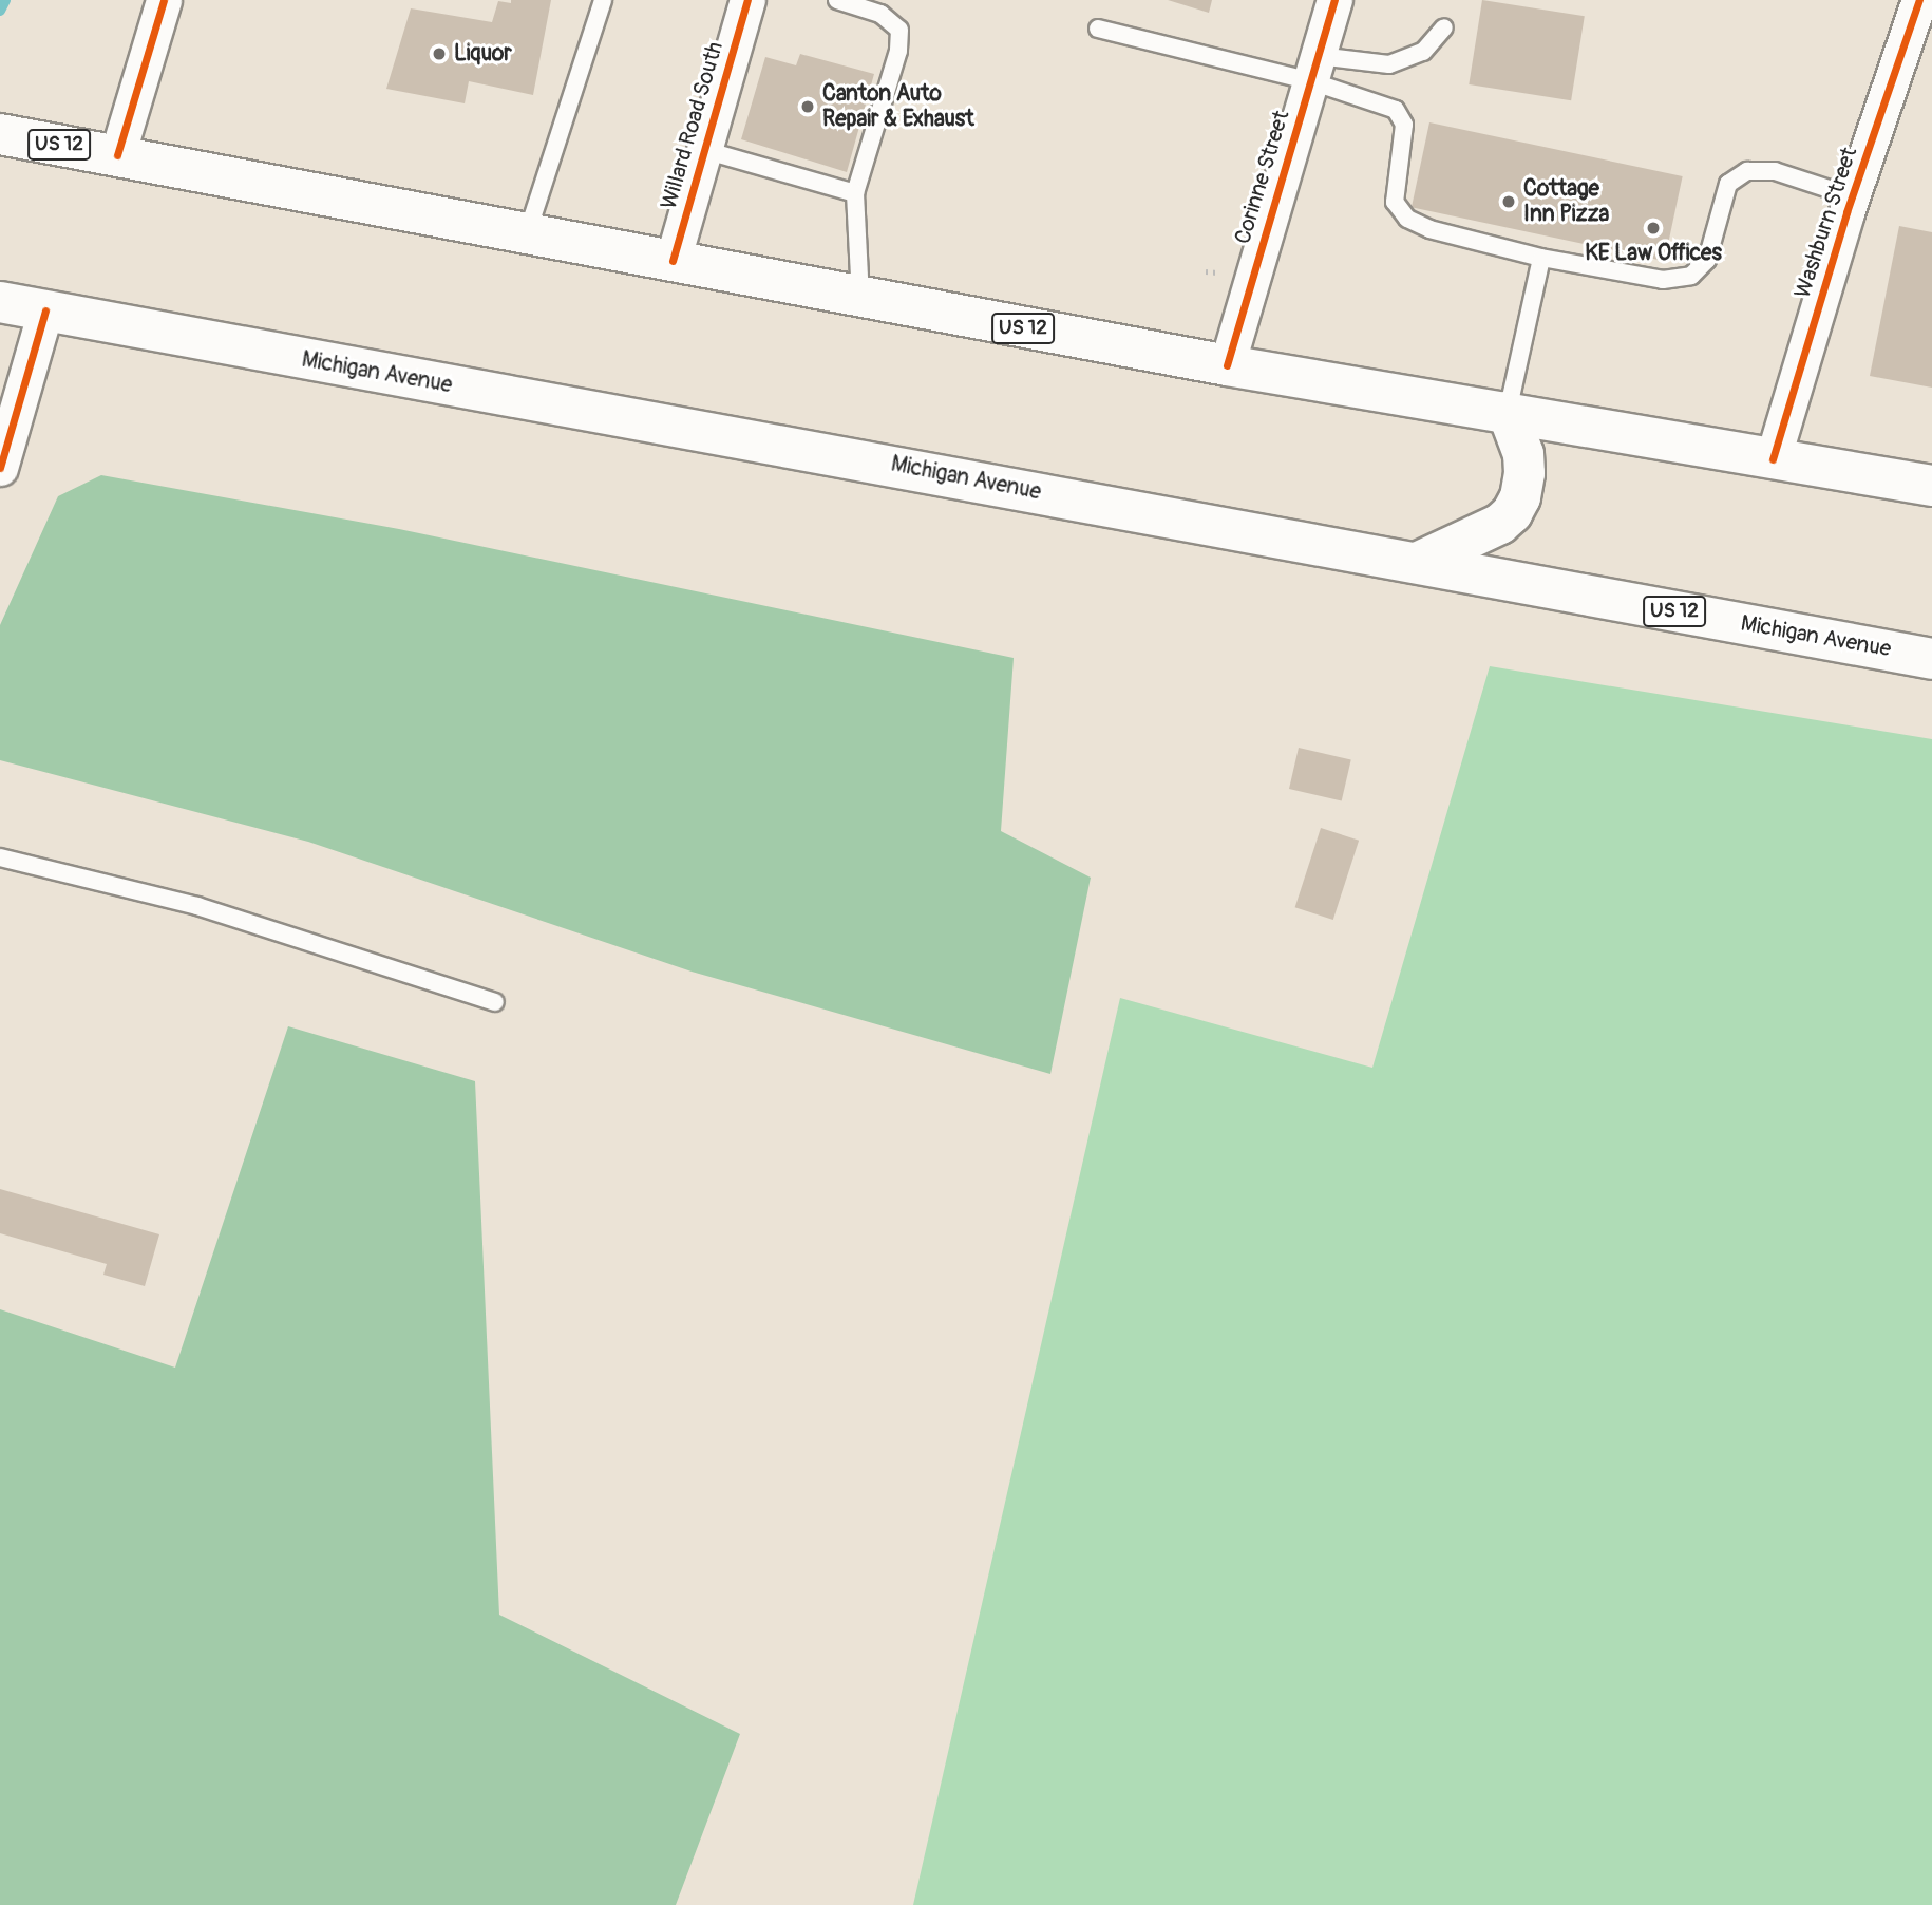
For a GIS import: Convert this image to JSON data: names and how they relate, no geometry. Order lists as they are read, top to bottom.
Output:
{
  "streets": {
    "main road": ["US 12", "Michigan Avenue"],
    "street": ["Willard Road South", "Corinne Street", "Washburn Street"]
  },
  "crossings": [
    ["Willard Road South", "US 12"],
    ["US 12", "Corinne Street"],
    ["US 12", "Washburn Street"]
  ],
  "places": [
    "Liquor",
    "Canton Auto Repair & Exhaust",
    "Cottage Inn Pizza",
    "KE Law Offices"
  ]
}
